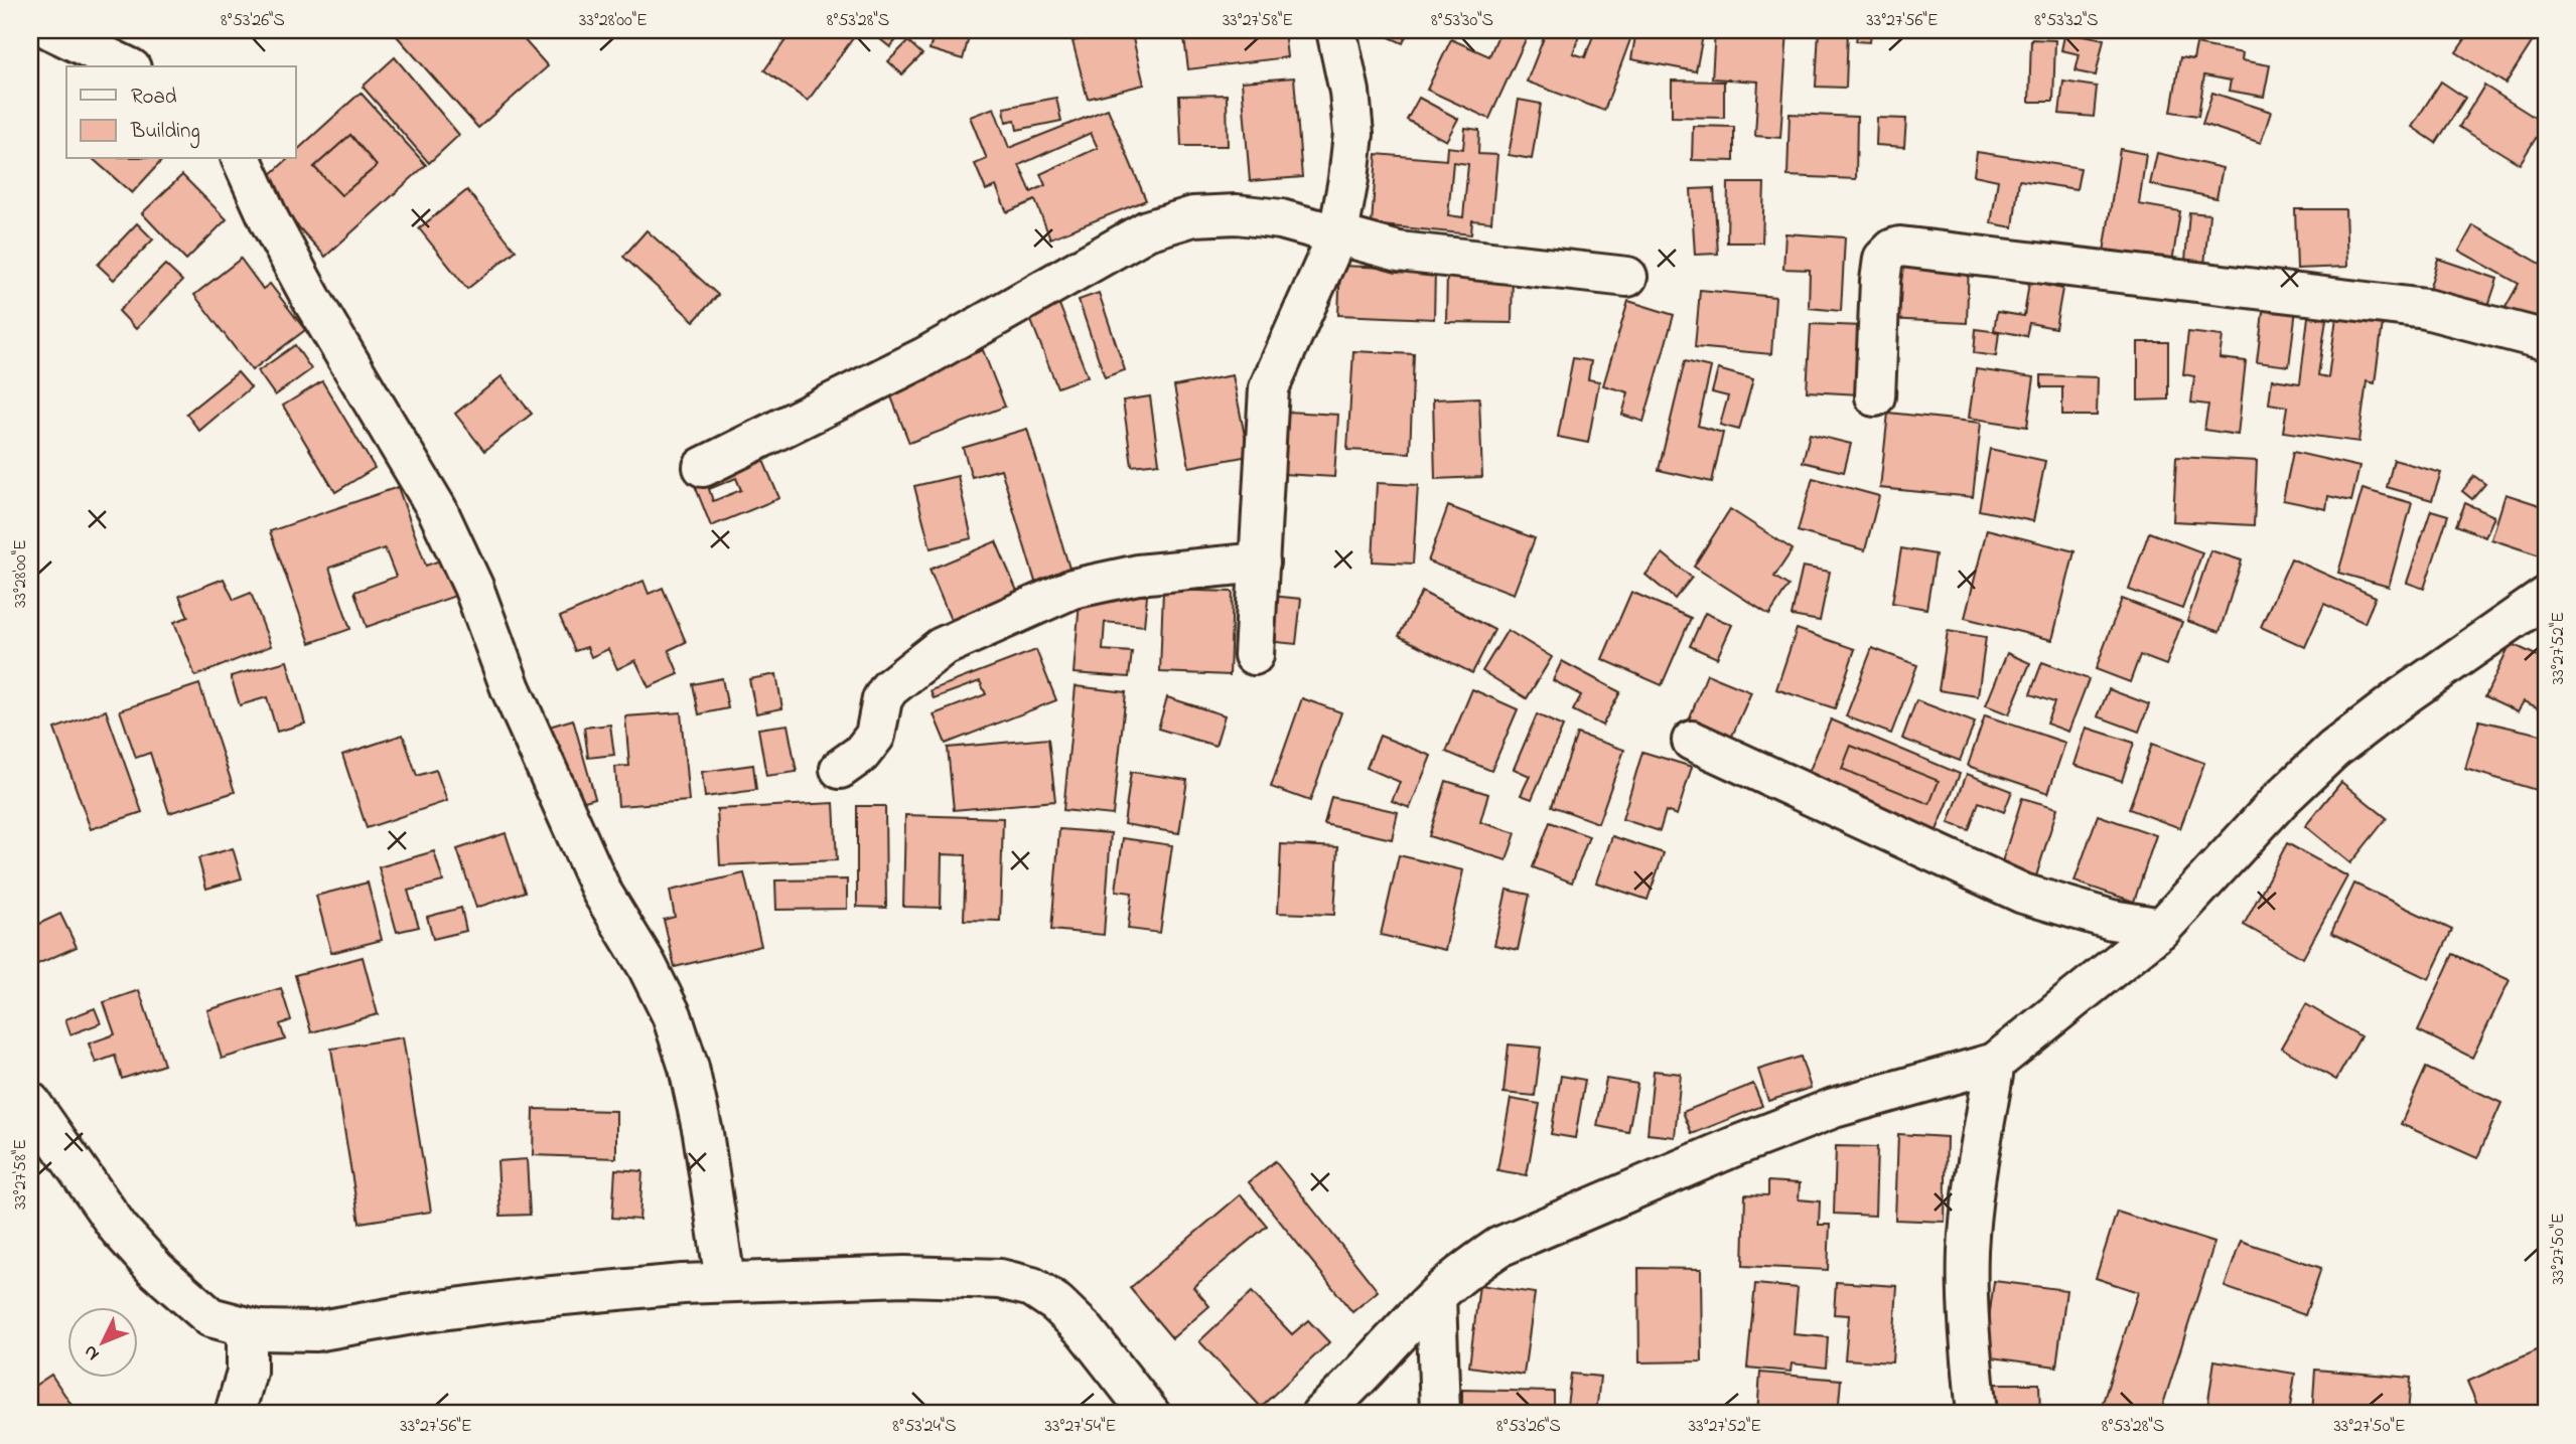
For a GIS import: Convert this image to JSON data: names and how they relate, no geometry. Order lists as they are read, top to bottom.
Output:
{
  "legend": ["Road", "Building"],
  "north": "bottom left",
  "coordinates": [
    "8°53'26\"S",
    "33°28'00\"E",
    "8°53'28\"S",
    "33°27'58\"E",
    "8°53'30\"S",
    "33°27'56\"E",
    "8°53'32\"S",
    "33°27'52\"E",
    "33°27'50\"E",
    "8°53'24\"S",
    "33°27'54\"E"
  ]
}
